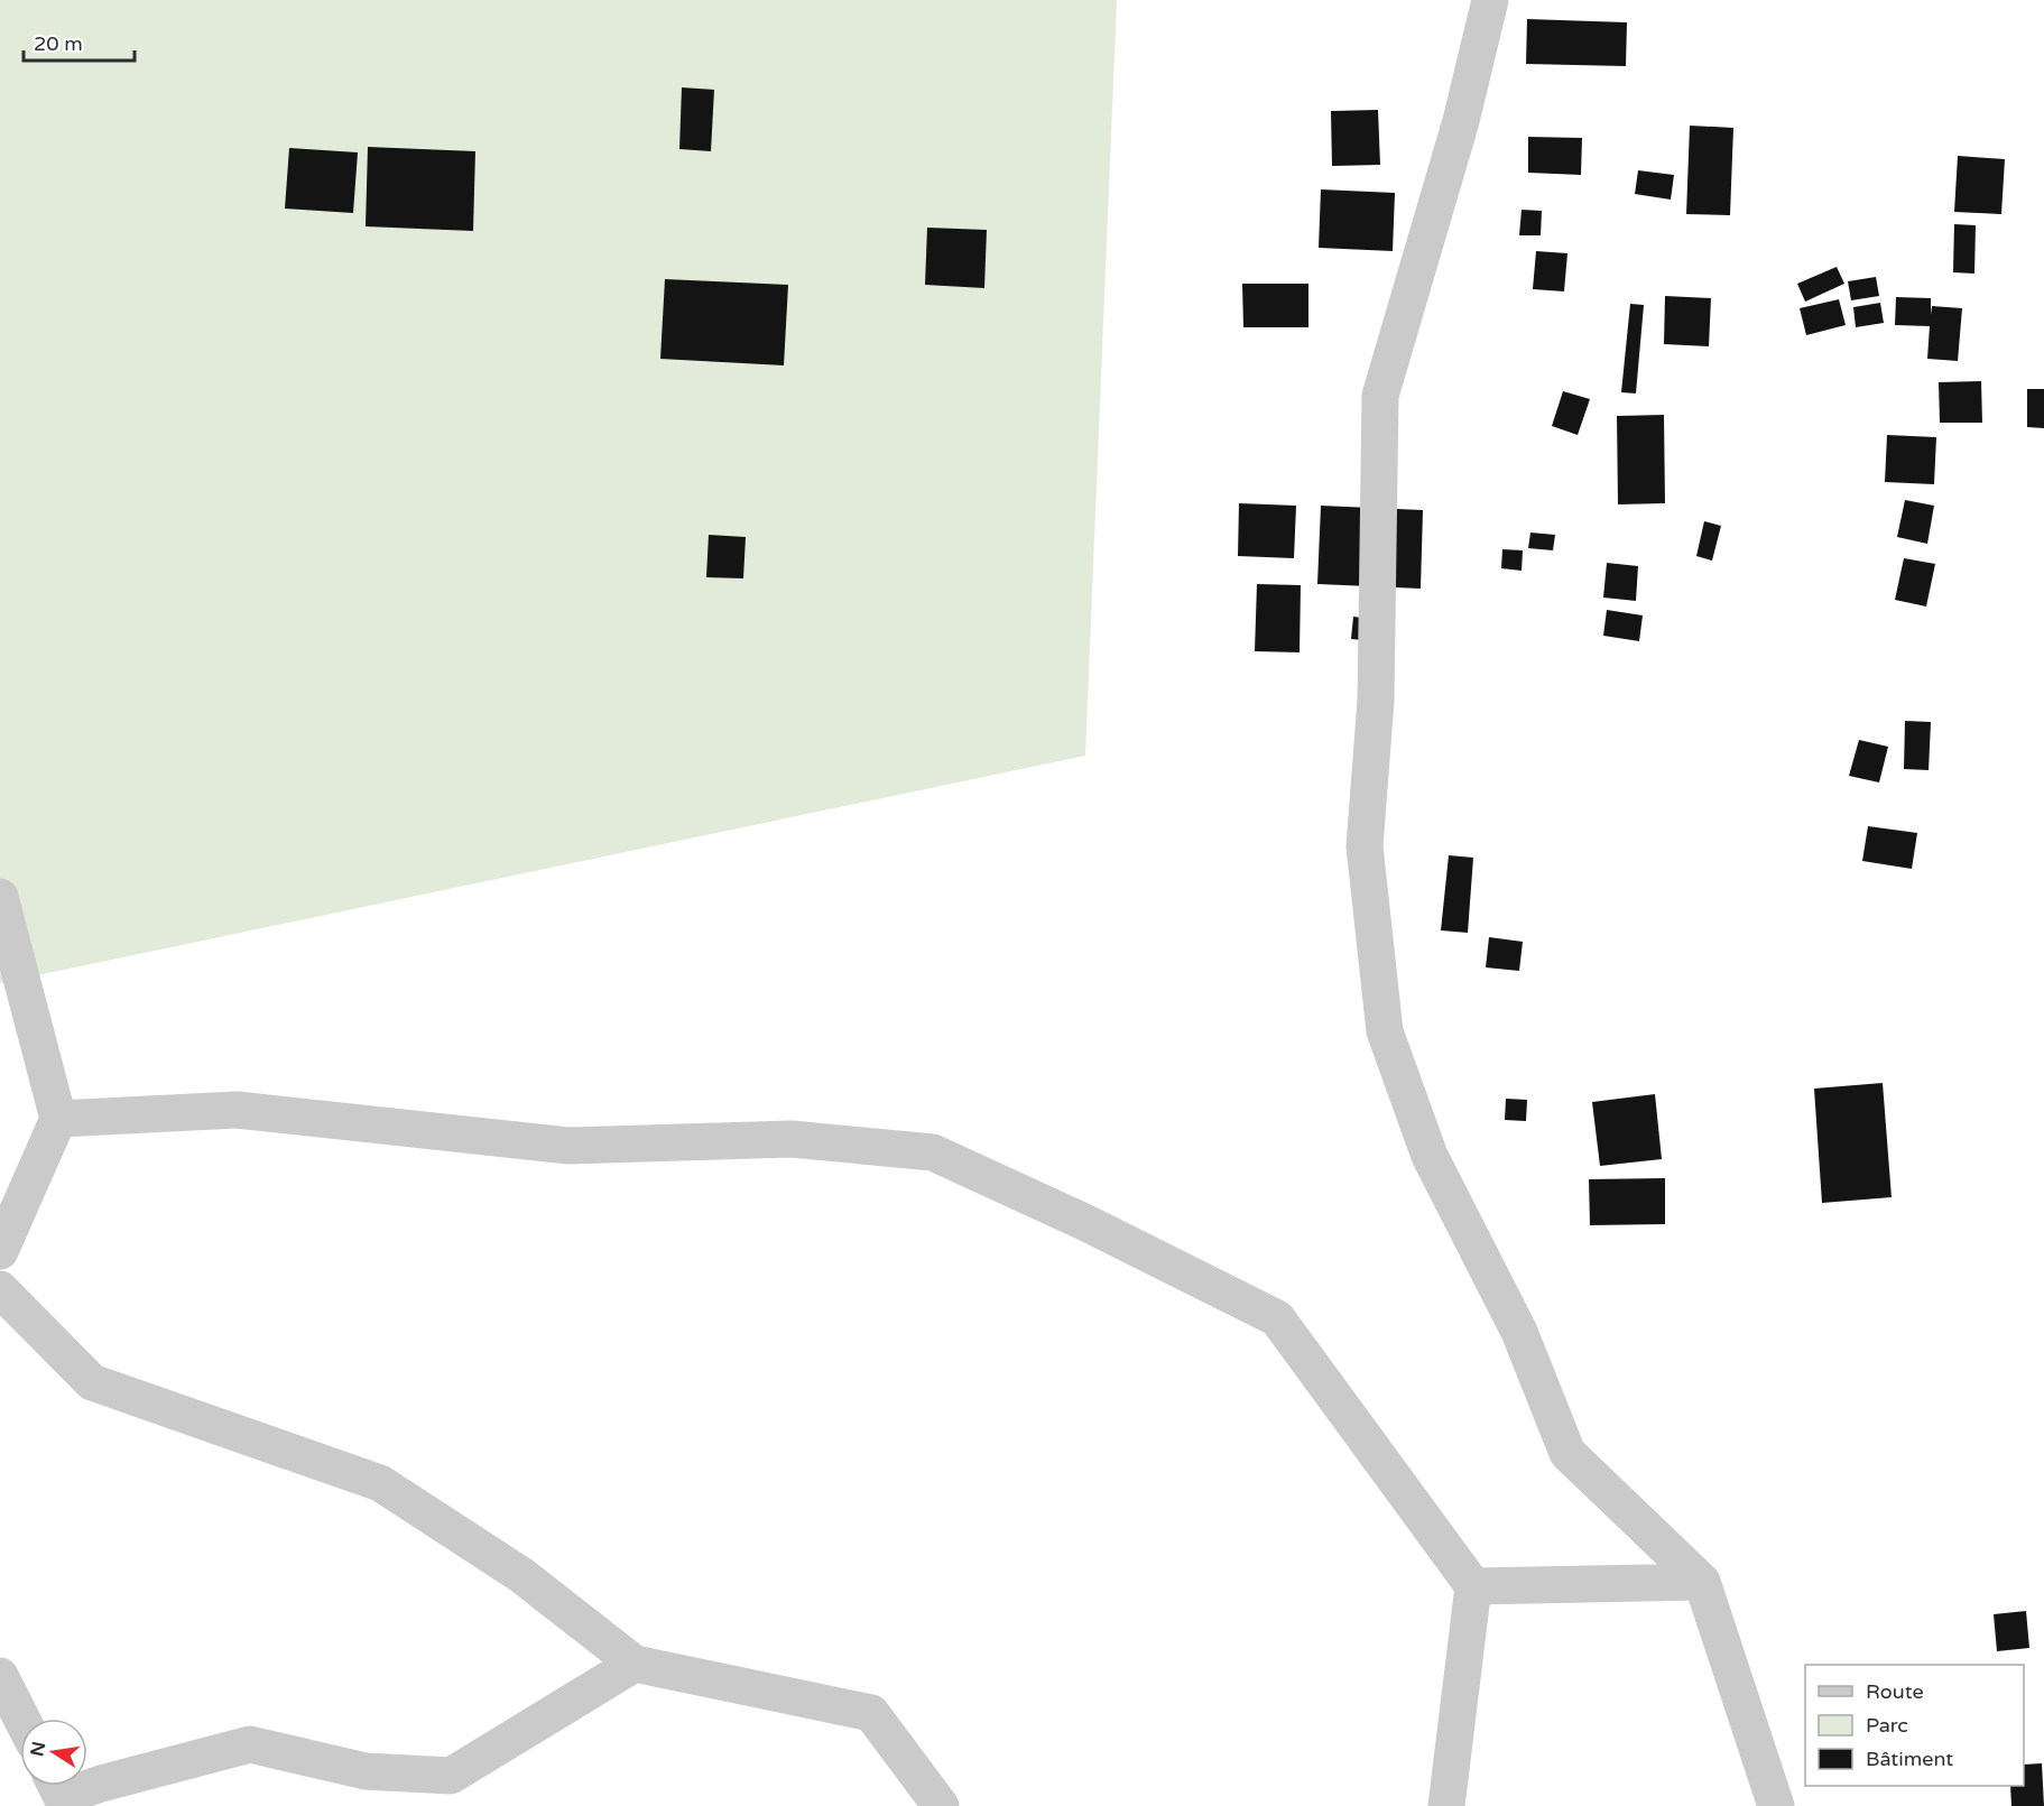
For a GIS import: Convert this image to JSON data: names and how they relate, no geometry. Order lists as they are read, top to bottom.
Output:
{
  "legend": ["Route", "Parc", "Bâtiment"],
  "scale_bar": "20 m",
  "north": "left"
}
